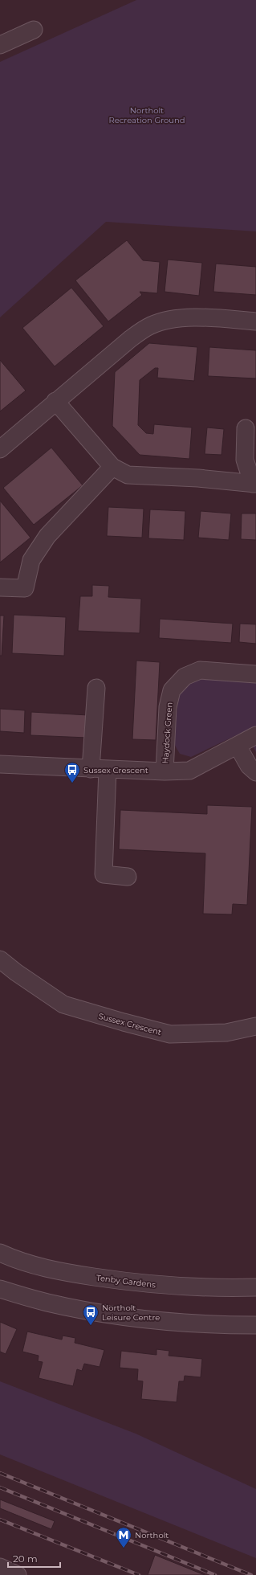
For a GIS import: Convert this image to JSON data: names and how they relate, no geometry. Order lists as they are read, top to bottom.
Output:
{
  "streets": {
    "street": ["Haydock Green", "Sussex Crescent", "Tenby Gardens"]
  },
  "parks": ["Northolt Recreation Ground"],
  "places": {
    "bus stop": ["Sussex Crescent", "Northolt Leisure Centre"],
    "metro station": ["Northolt"]
  },
  "scale_bar": "20 m"
}
